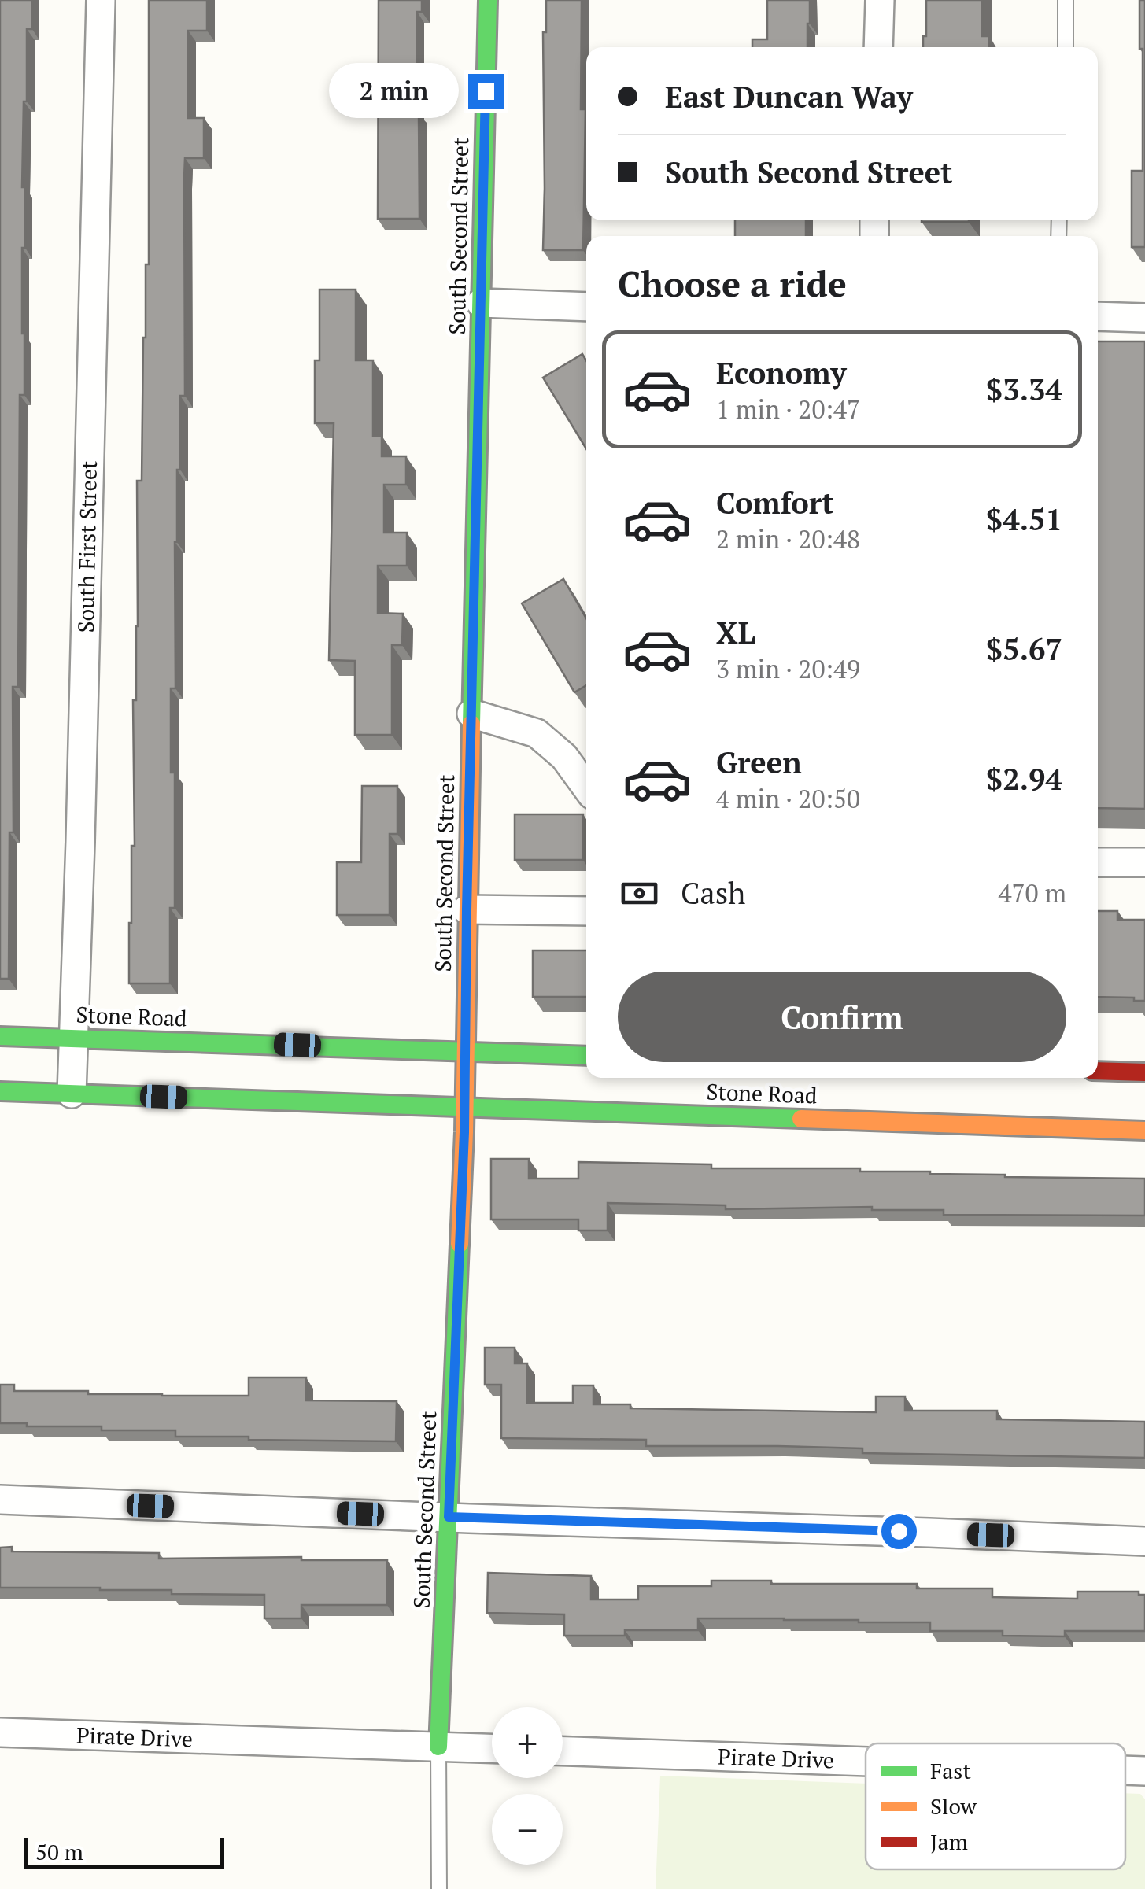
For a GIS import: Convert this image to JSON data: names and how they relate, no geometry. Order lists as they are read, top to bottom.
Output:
{
  "streets": {
    "main road": ["South Second Street", "Stone Road"],
    "street": ["South First Street", "Pirate Drive"]
  },
  "crossings": [
    ["South Second Street", "Stone Road"],
    ["South Second Street", "Pirate Drive"],
    ["South First Street", "Stone Road"]
  ],
  "legend": ["Fast", "Slow", "Jam"],
  "scale_bar": "50 m",
  "page": {
    "banner": ["East Duncan Way", "South Second Street"],
    "bubble": "2 min",
    "heading": "Choose a ride",
    "list": [
      {
        "name": "Economy",
        "note": "1 min · 20:47",
        "value": "$3.34"
      },
      {
        "name": "Comfort",
        "note": "2 min · 20:48",
        "value": "$4.51"
      },
      {
        "name": "XL",
        "note": "3 min · 20:49",
        "value": "$5.67"
      },
      {
        "name": "Green",
        "note": "4 min · 20:50",
        "value": "$2.94"
      }
    ],
    "pay": ["Cash", "470 m"],
    "buttons": "Confirm",
    "map_buttons": ["+", "−"],
    "scale": "50 m"
  }
}
